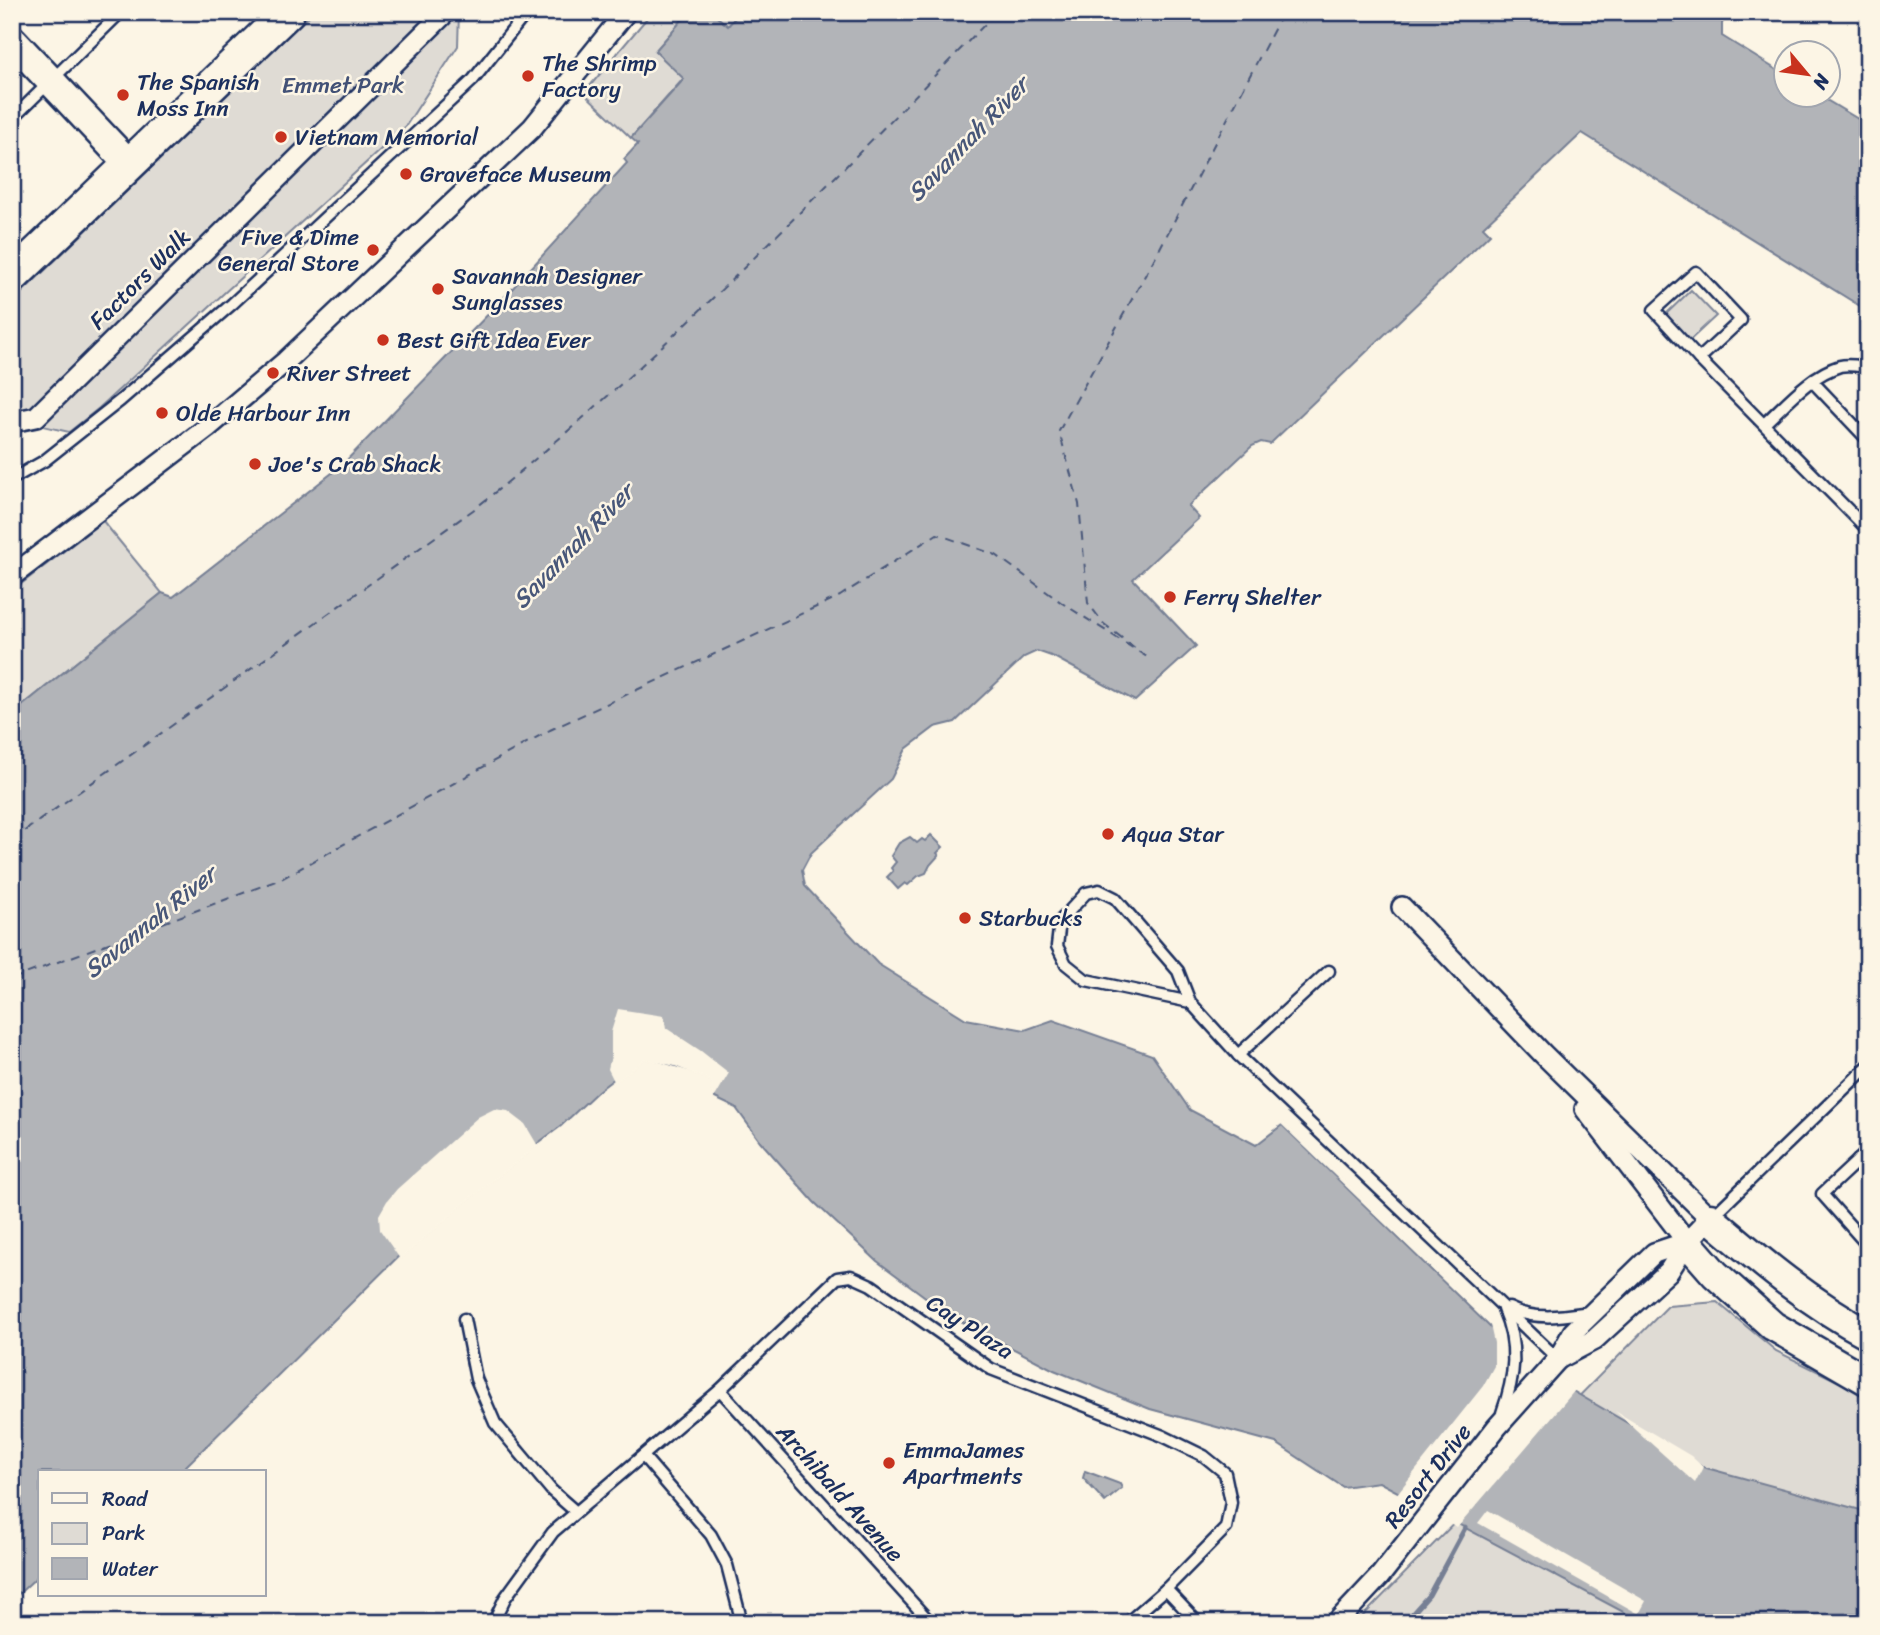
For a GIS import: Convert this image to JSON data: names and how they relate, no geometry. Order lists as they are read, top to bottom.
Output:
{
  "streets": {
    "street": ["Factors Walk", "Resort Drive"],
    "lane": ["Cay Plaza", "Archibald Avenue"]
  },
  "crossings": [
    ["Cay Plaza", "Archibald Avenue"]
  ],
  "water": ["Savannah River"],
  "parks": ["Emmet Park"],
  "places": [
    "The Shrimp Factory",
    "The Spanish Moss Inn",
    "Vietnam Memorial",
    "Graveface Museum",
    "Five & Dime General Store",
    "Savannah Designer Sunglasses",
    "Best Gift Idea Ever",
    "River Street",
    "Olde Harbour Inn",
    "Joe's Crab Shack",
    "Ferry Shelter",
    "Aqua Star",
    "Starbucks",
    "EmmaJames Apartments"
  ],
  "legend": ["Road", "Park", "Water"],
  "north": "bottom right"
}
